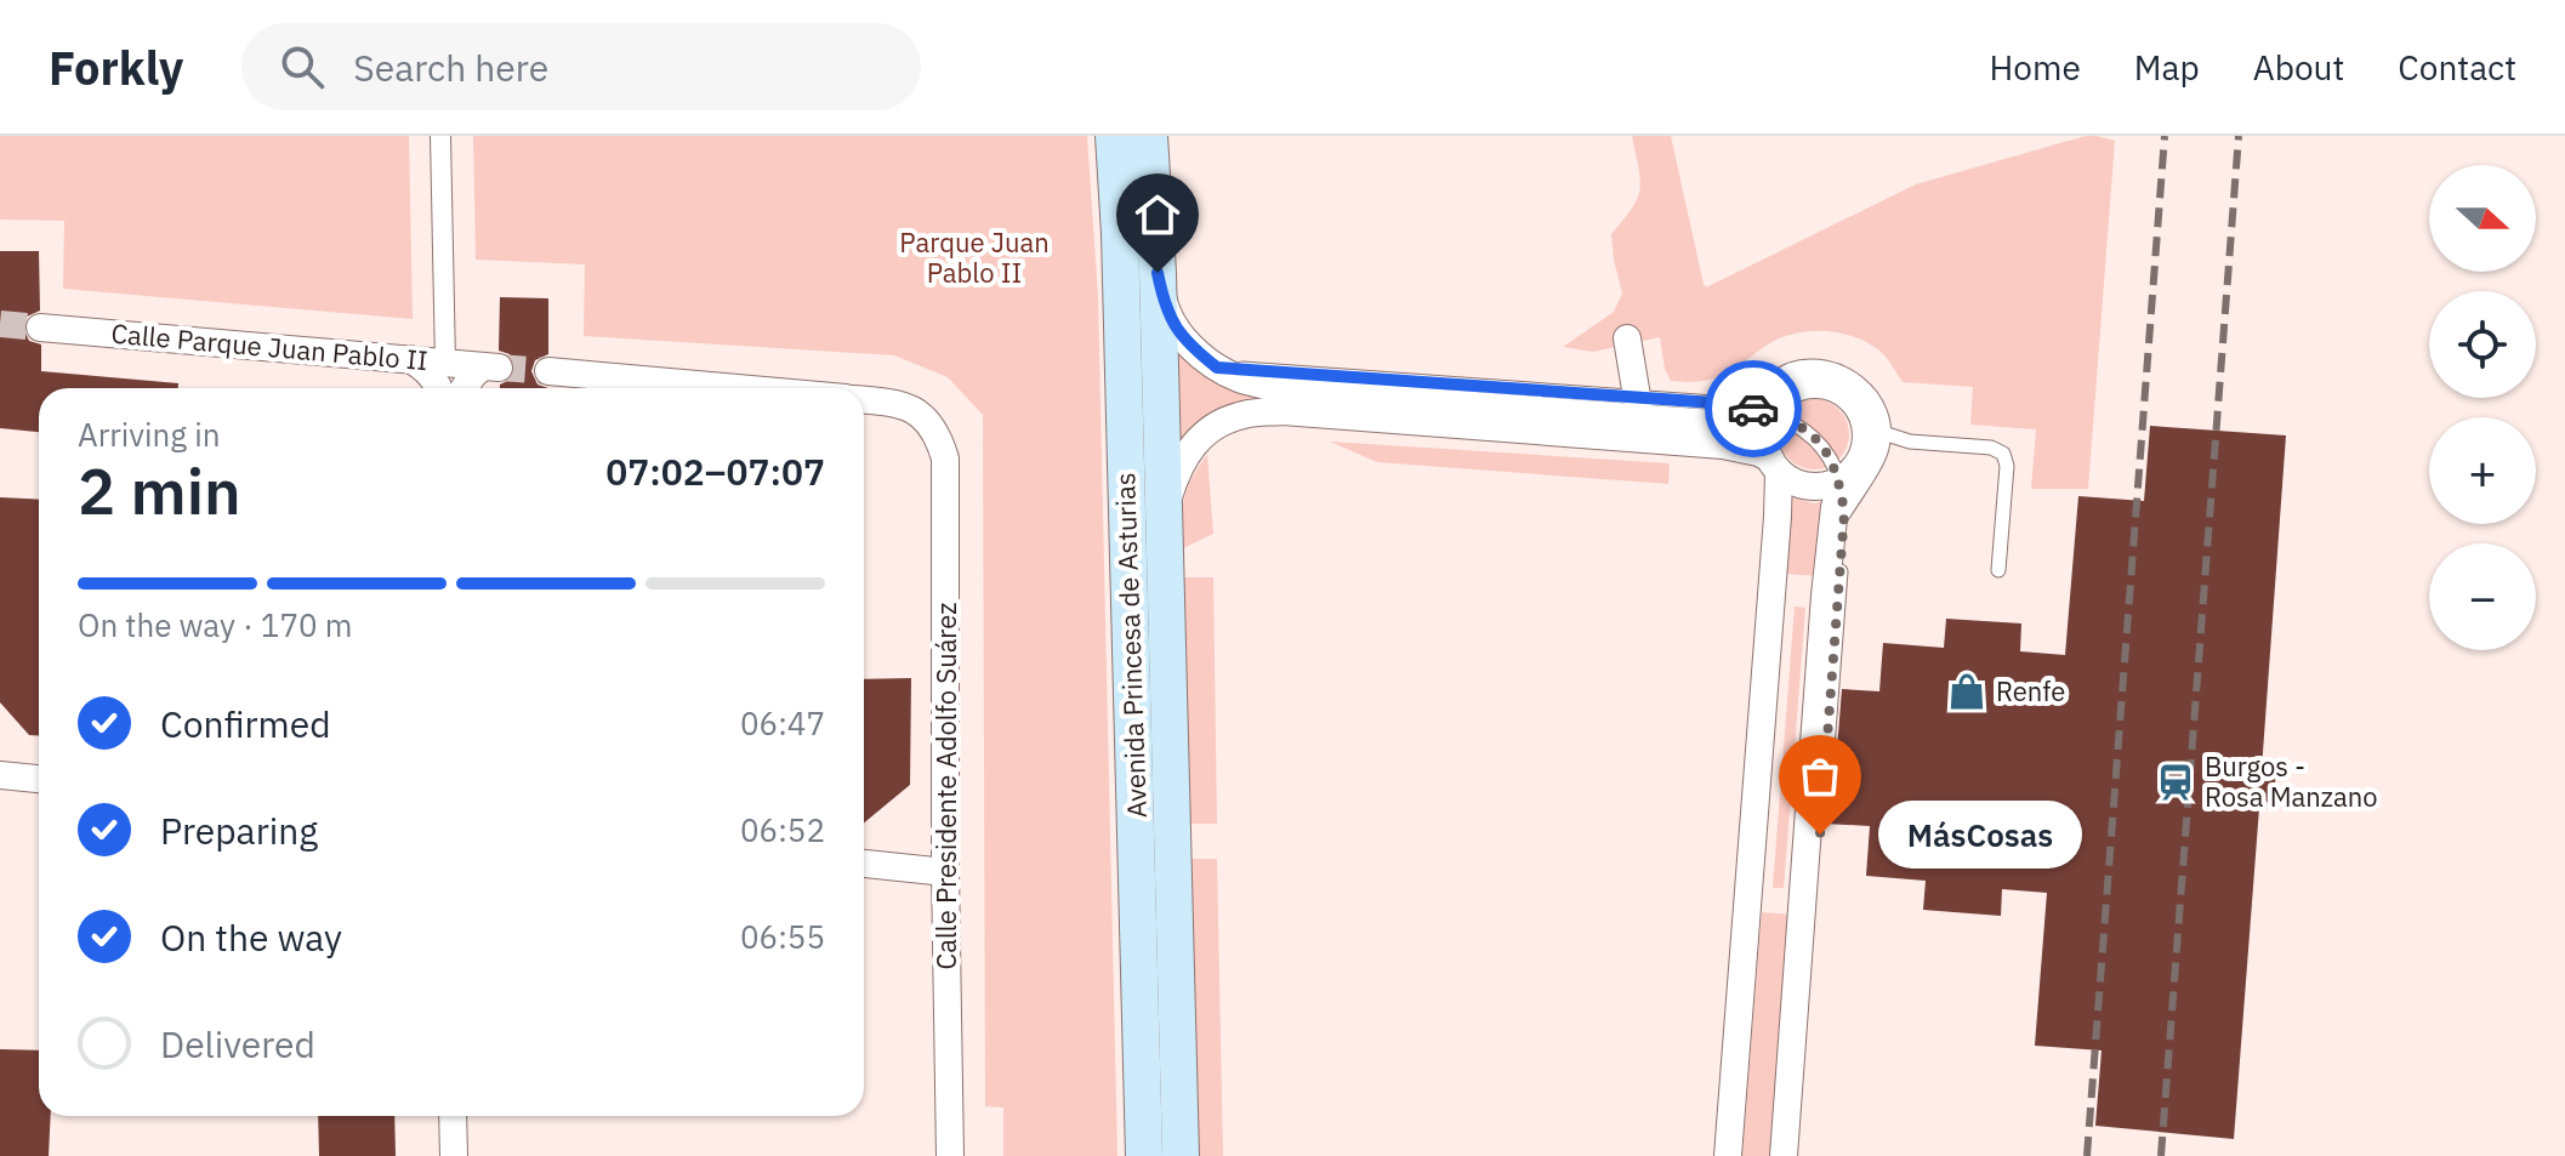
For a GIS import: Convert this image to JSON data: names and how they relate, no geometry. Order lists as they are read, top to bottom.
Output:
{
  "streets": {
    "main road": ["Avenida Princesa de Asturias"],
    "street": ["Calle Parque Juan Pablo II", "Calle Presidente Adolfo Suárez"]
  },
  "parks": ["Parque Juan Pablo II"],
  "places": {
    "shop": ["Renfe"],
    "station": ["Burgos - Rosa Manzano"],
    "other": ["MásCosas"]
  },
  "north": "right",
  "page": {
    "header": "Forkly",
    "search": "Search here",
    "nav": [
      "Home",
      "Map",
      "About",
      "Contact"
    ],
    "map_buttons": ["+", "−"],
    "heading": ["2 min", "Arriving in", "07:02–07:07"],
    "bar": "On the way · 170 m",
    "list": [
      ["Confirmed", "06:47"],
      ["Preparing", "06:52"],
      ["On the way", "06:55"],
      "Delivered"
    ],
    "bubble": "MásCosas"
  }
}
